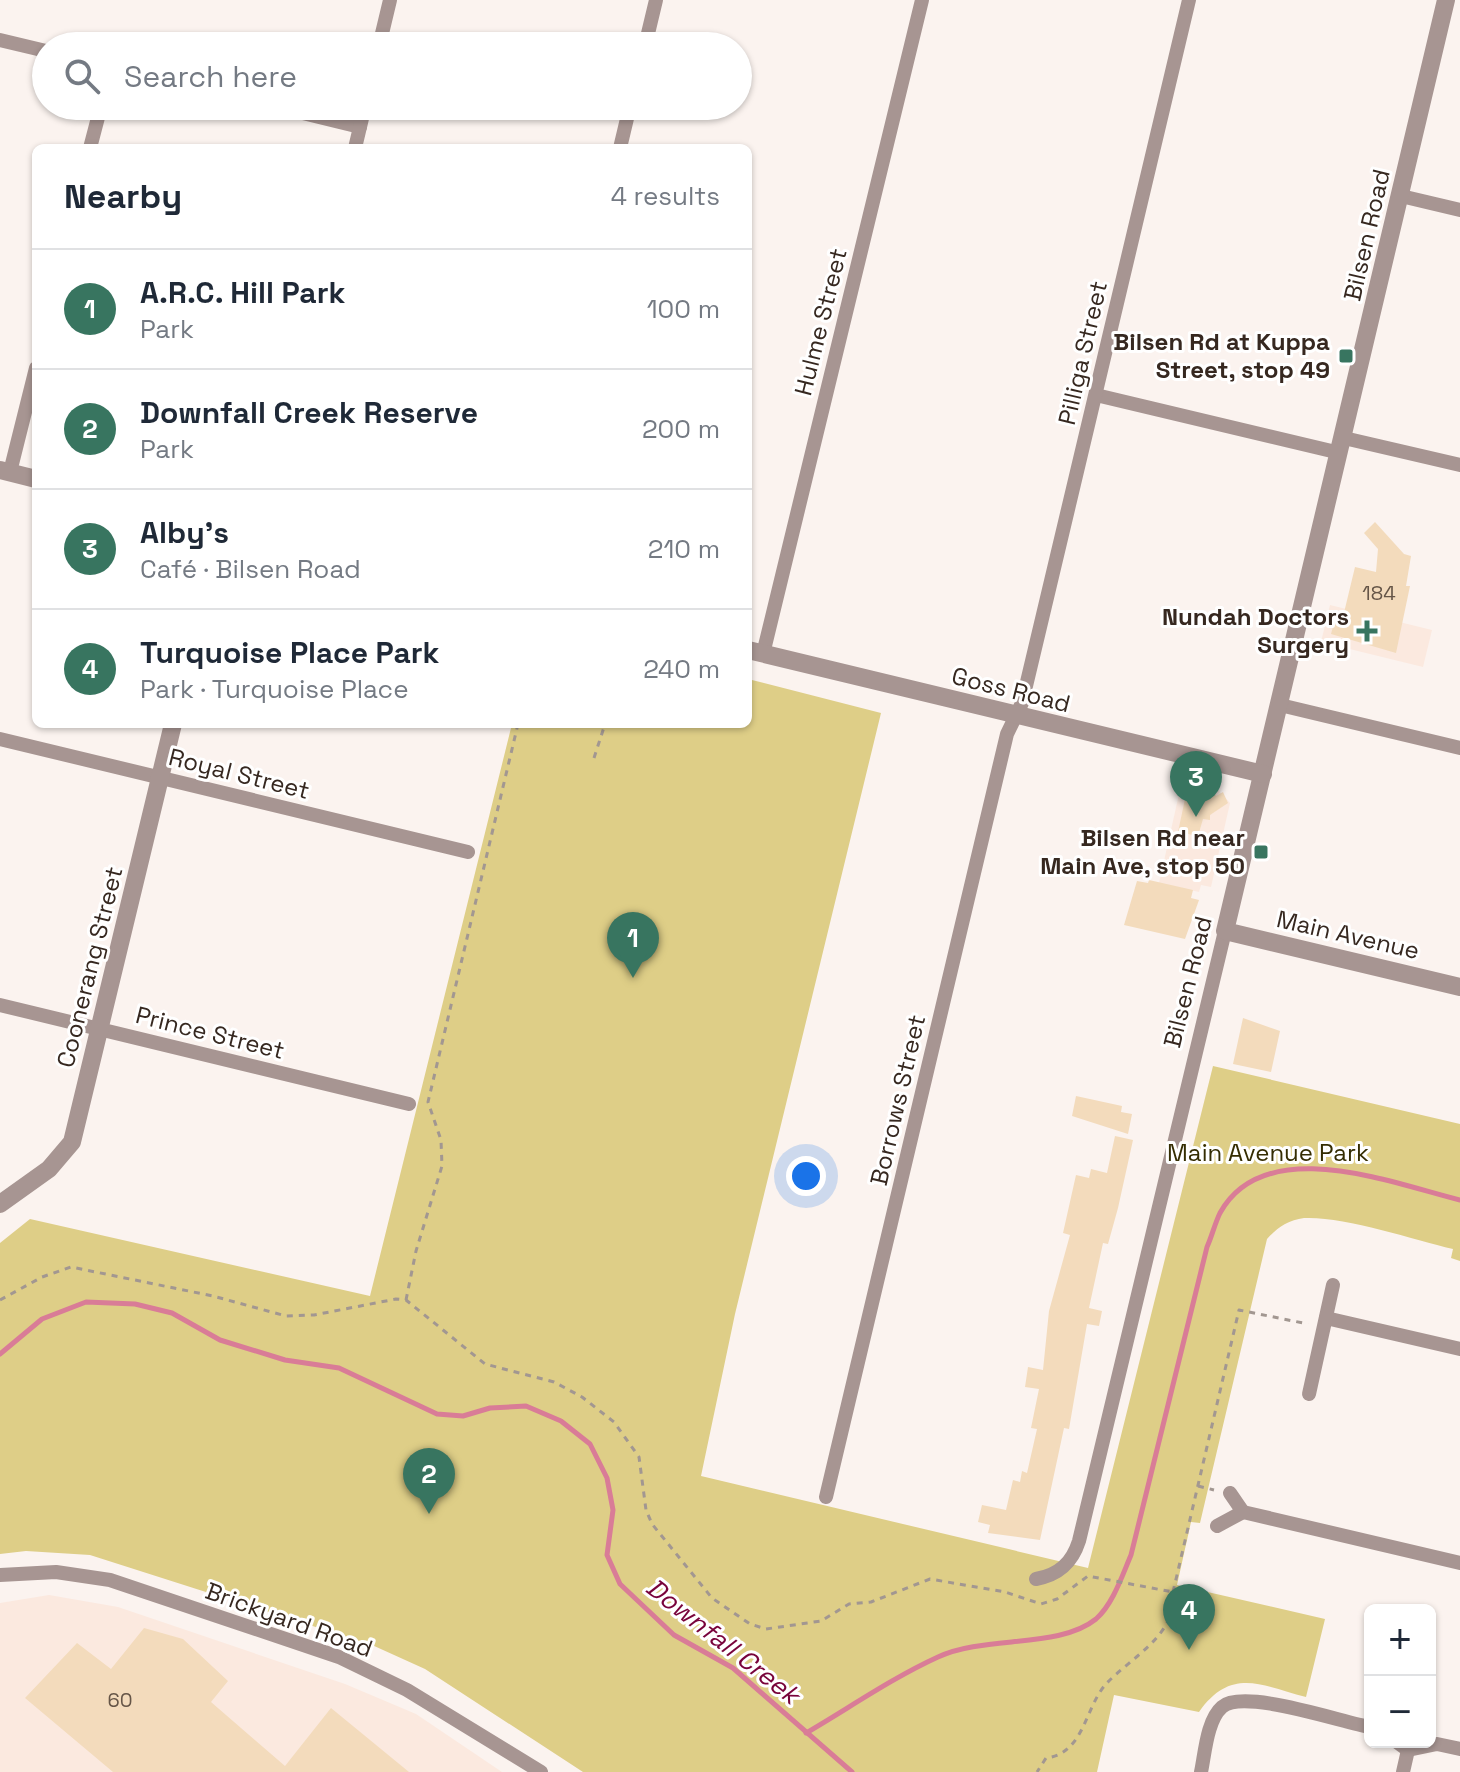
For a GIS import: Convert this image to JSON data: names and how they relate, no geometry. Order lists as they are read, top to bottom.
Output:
{
  "streets": {
    "street": [
      "Bilsen Road",
      "Hulme Street",
      "Pilliga Street",
      "Goss Road",
      "Royal Street",
      "Main Avenue",
      "Coonerang Street",
      "Prince Street",
      "Borrows Street",
      "Brickyard Road"
    ]
  },
  "crossings": [
    ["Bilsen Road", "Goss Road"],
    ["Bilsen Road", "Main Avenue"],
    ["Hulme Street", "Goss Road"],
    ["Pilliga Street", "Goss Road"],
    ["Pilliga Street", "Borrows Street"],
    ["Goss Road", "Borrows Street"],
    ["Royal Street", "Coonerang Street"],
    ["Coonerang Street", "Prince Street"]
  ],
  "water": ["Downfall Creek"],
  "parks": ["Main Avenue Park"],
  "places": {
    "transit": ["Bilsen Rd at Kuppa Street, stop 49", "Bilsen Rd near Main Ave, stop 50"],
    "health": ["Nundah Doctors Surgery"]
  },
  "house_numbers": ["184", "60"],
  "page": {
    "search": "Search here",
    "heading": ["Nearby", "4 results"],
    "list": [
      {
        "mark": "1",
        "name": "A.R.C. Hill Park",
        "note": "Park",
        "value": "100 m"
      },
      {
        "mark": "2",
        "name": "Downfall Creek Reserve",
        "note": "Park",
        "value": "200 m"
      },
      {
        "mark": "3",
        "name": "Alby's",
        "note": "Café · Bilsen Road",
        "value": "210 m"
      },
      {
        "mark": "4",
        "name": "Turquoise Place Park",
        "note": "Park · Turquoise Place",
        "value": "240 m"
      }
    ],
    "pins": [
      "3",
      "1",
      "2",
      "4"
    ],
    "map_buttons": ["+", "−"]
  }
}
